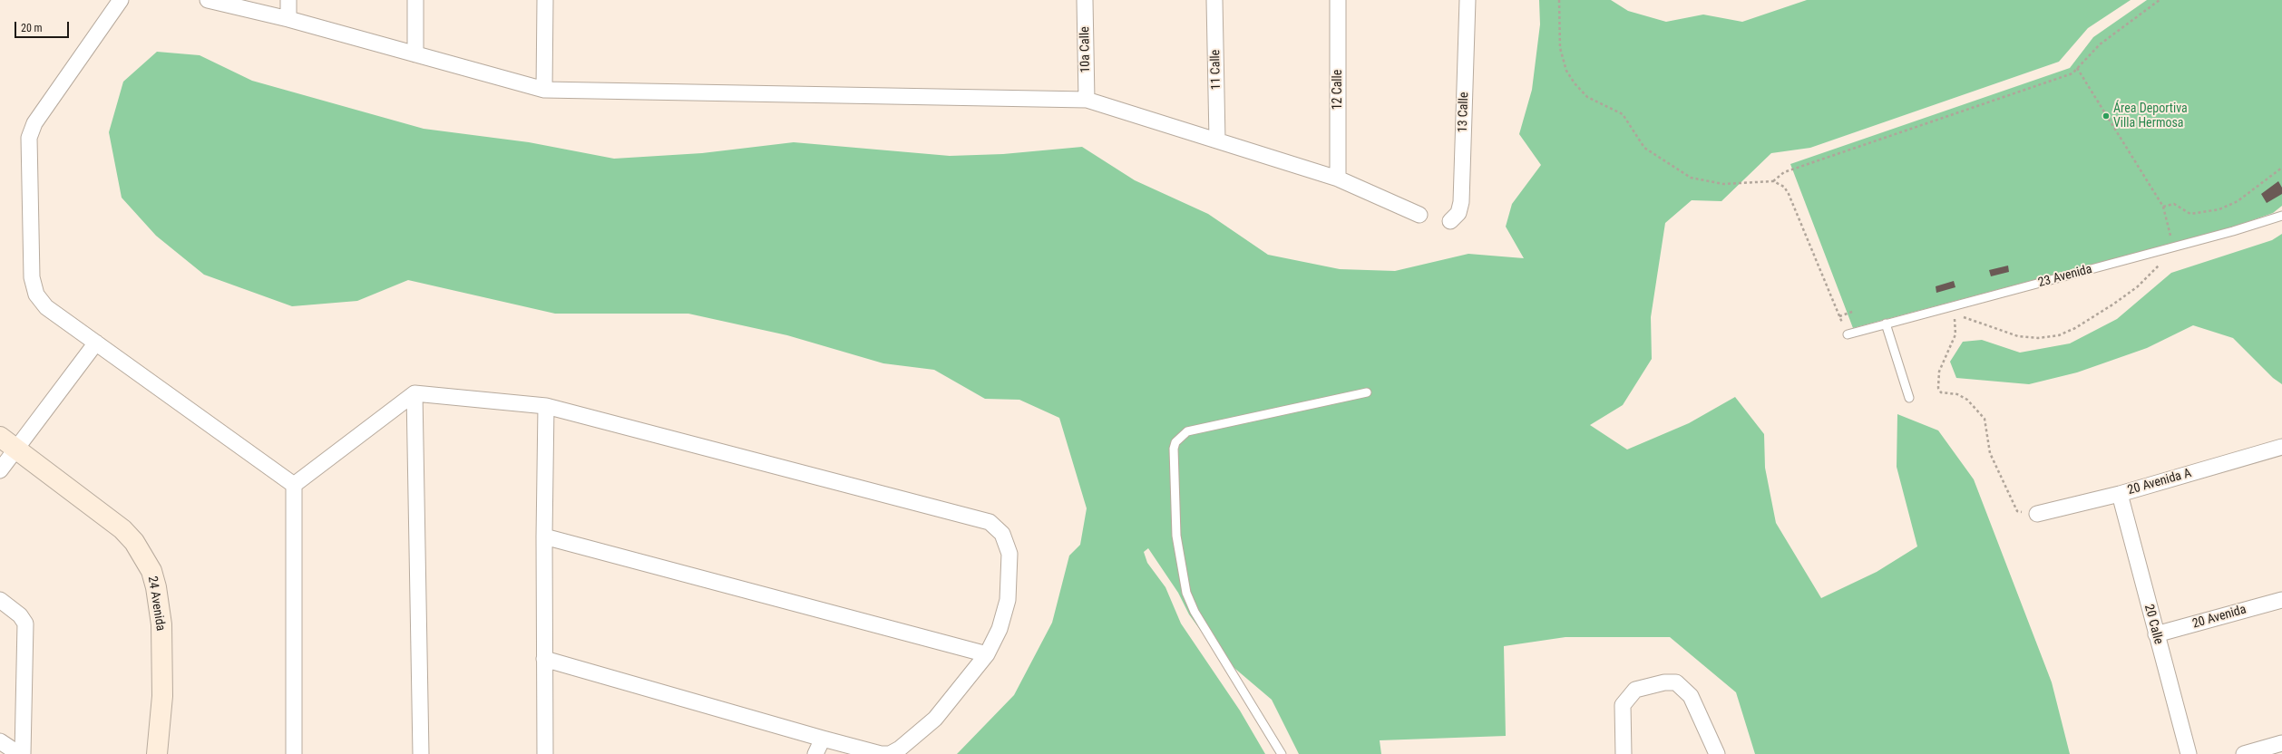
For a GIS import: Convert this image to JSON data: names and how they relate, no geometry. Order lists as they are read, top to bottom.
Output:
{
  "streets": {
    "main road": ["24 Avenida"],
    "street": [
      "10a Calle",
      "11 Calle",
      "12 Calle",
      "13 Calle",
      "20 Avenida A",
      "20 Avenida",
      "20 Calle"
    ],
    "lane": ["23 Avenida"]
  },
  "crossings": [
    ["20 Avenida A", "20 Calle"],
    ["20 Avenida", "20 Calle"]
  ],
  "places": ["Área Deportiva Villa Hermosa"],
  "scale_bar": "20 m"
}
